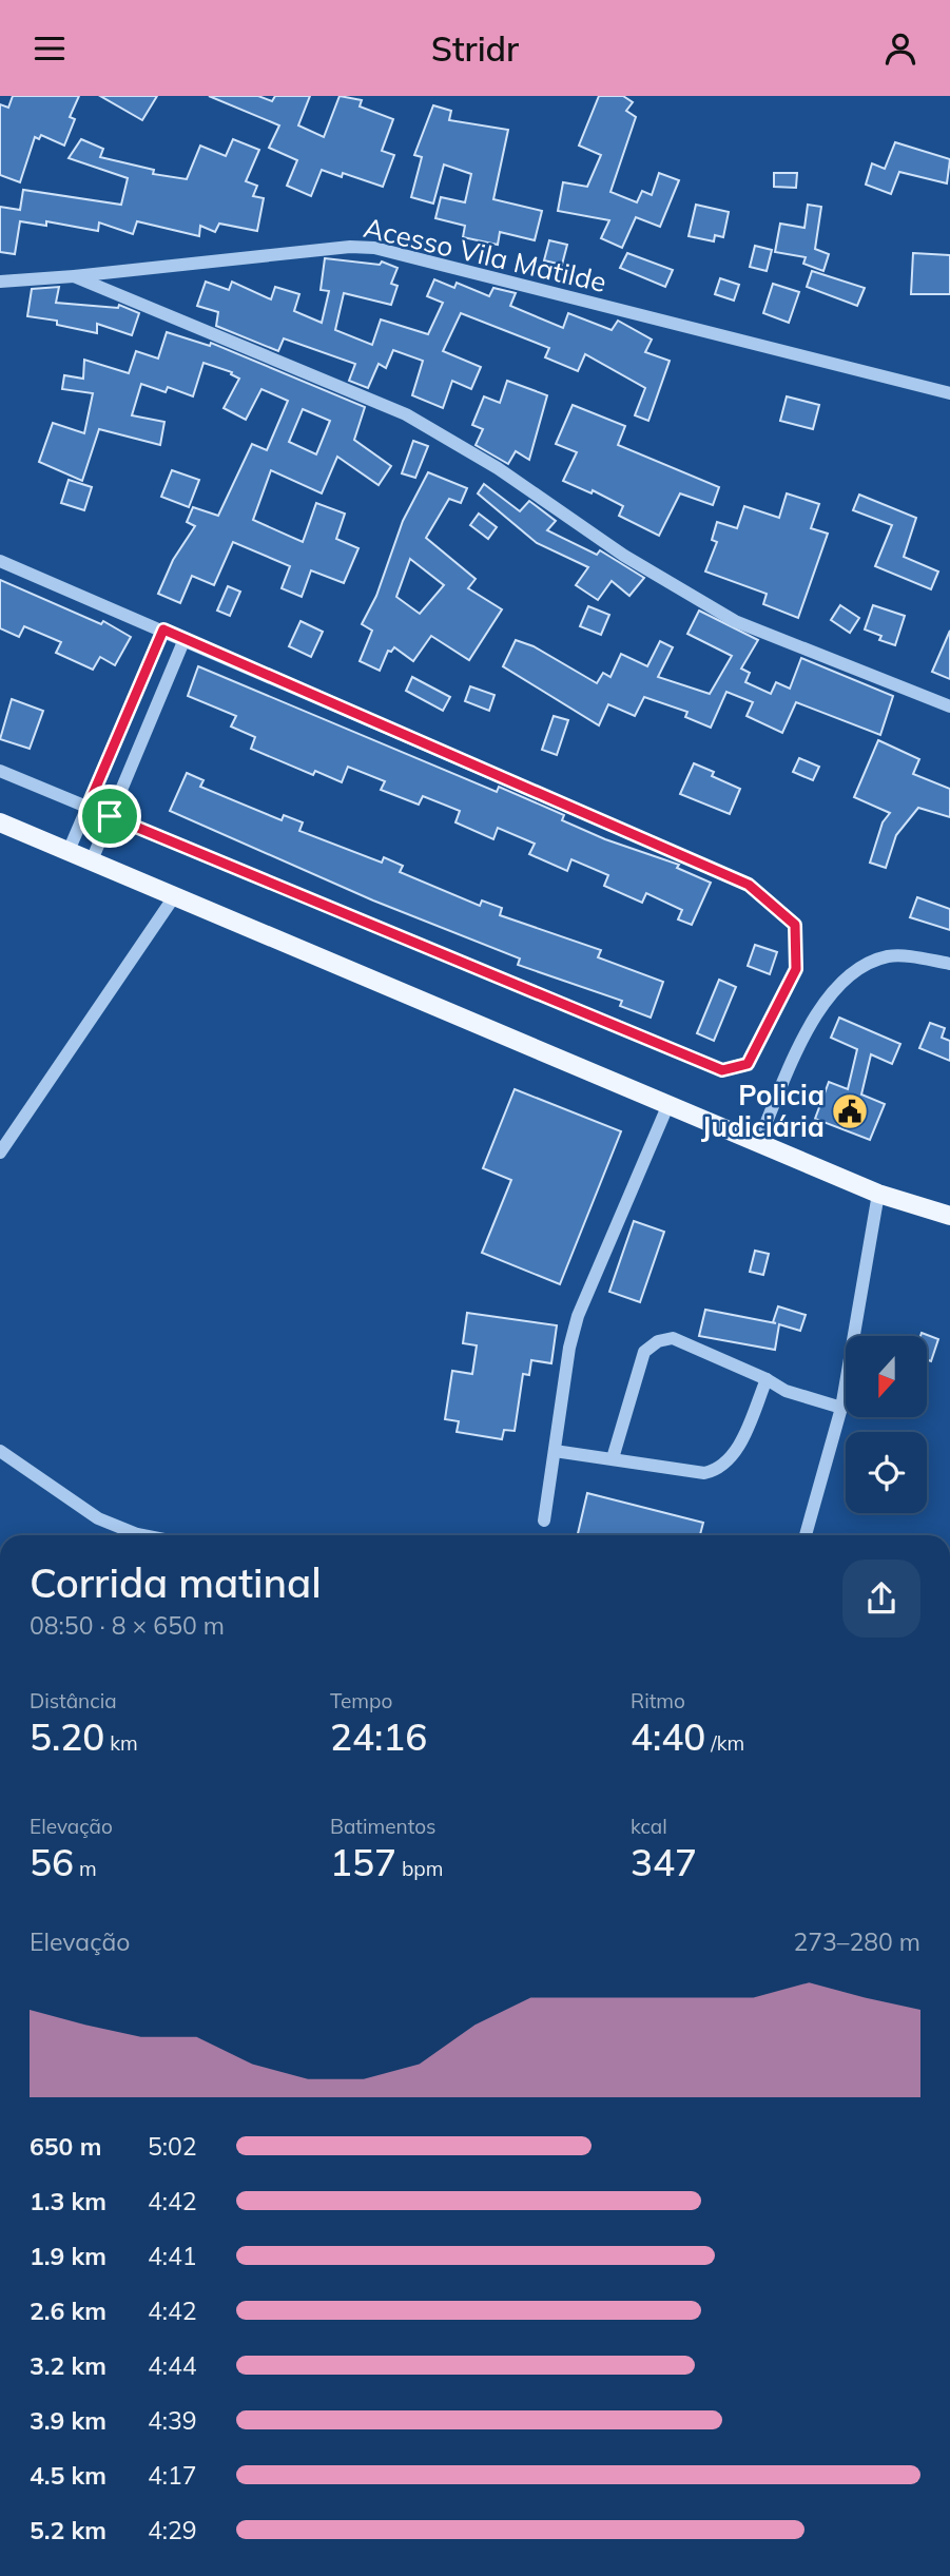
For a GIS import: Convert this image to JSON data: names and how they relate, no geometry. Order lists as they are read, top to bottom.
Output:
{
  "streets": {
    "street": ["Acesso Vila Matilde"]
  },
  "places": {
    "public building": ["Policia Judiciária"]
  },
  "north": "bottom",
  "page": {
    "header": "Stridr",
    "heading": ["Corrida matinal", "08:50 · 8 × 650 m"],
    "stats": [
      ["Distância", "5.20 km"],
      ["Tempo", "24:16"],
      ["Ritmo", "4:40 /km"],
      ["Elevação", "56 m"],
      ["Batimentos", "157 bpm"],
      ["kcal", "347"]
    ],
    "chart": ["Elevação", "273–280 m"],
    "list": [
      {
        "name": "650 m",
        "note": "5:02"
      },
      {
        "name": "1.3 km",
        "note": "4:42"
      },
      {
        "name": "1.9 km",
        "note": "4:41"
      },
      {
        "name": "2.6 km",
        "note": "4:42"
      },
      {
        "name": "3.2 km",
        "note": "4:44"
      },
      {
        "name": "3.9 km",
        "note": "4:39"
      },
      {
        "name": "4.5 km",
        "note": "4:17"
      },
      {
        "name": "5.2 km",
        "note": "4:29"
      }
    ]
  }
}
